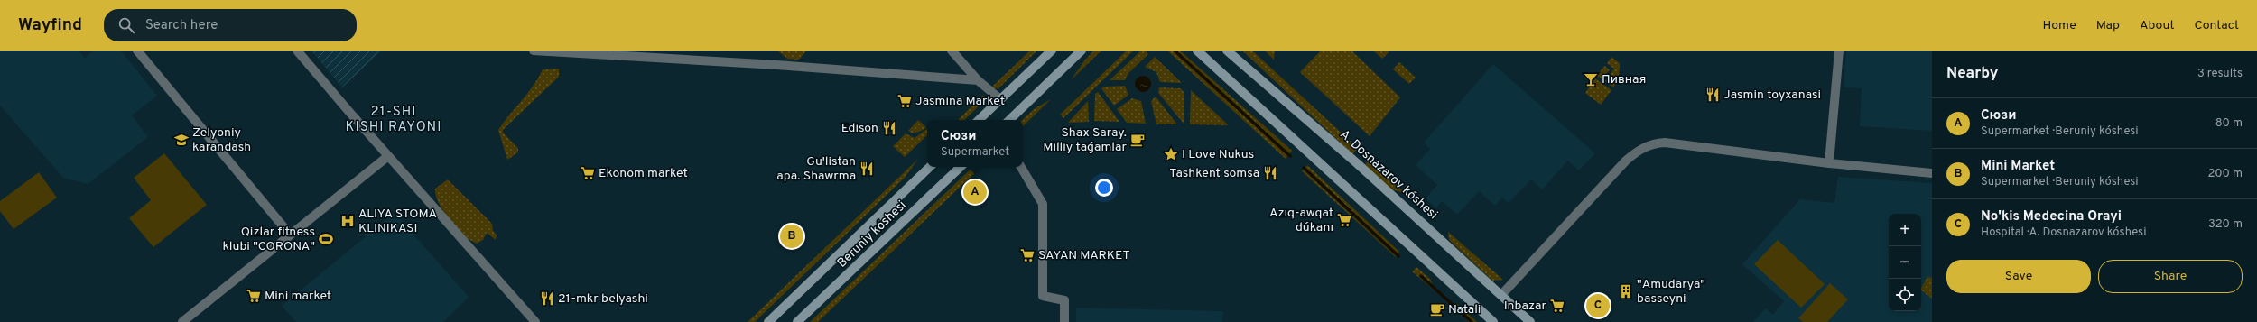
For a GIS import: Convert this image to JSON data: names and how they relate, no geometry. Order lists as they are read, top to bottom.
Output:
{
  "streets": {
    "main road": ["A. Dosnazarov kóshesi", "Beruniy kóshesi"]
  },
  "districts": ["21-SHI KISHI RAYONI"],
  "places": {
    "bar": ["Пивная"],
    "restaurant": [
      "Jasmin toyxanasi",
      "Edison",
      "Gu'listan apa. Shawrma",
      "Tashkent somsa",
      "21-mkr belyashi"
    ],
    "supermarket": [
      "Jasmina Market",
      "Ekonom market",
      "Azıq-awqat dúkanı",
      "SAYAN MARKET",
      "Mini market",
      "Inbazar"
    ],
    "school or university": ["Zelyoniy karandash"],
    "cafe": ["Shax Saray. Milliy taǵamlar", "Natali"],
    "place": ["I Love Nukus"],
    "hospital": ["ALIYA STOMA KLINIKASI"],
    "sports": ["Qizlar fitness klubi \"CORONA\""],
    "building": ["\"Amudarya\" basseyni"]
  },
  "page": {
    "header": "Wayfind",
    "search": "Search here",
    "nav": [
      "Home",
      "Map",
      "About",
      "Contact"
    ],
    "heading": ["Nearby", "3 results"],
    "list": [
      {
        "mark": "A",
        "name": "Сюзи",
        "note": "Supermarket · Beruniy kóshesi",
        "value": "80 m"
      },
      {
        "mark": "B",
        "name": "Mini Market",
        "note": "Supermarket · Beruniy kóshesi",
        "value": "200 m"
      },
      {
        "mark": "C",
        "name": "No'kis Medecina Orayi",
        "note": "Hospital · A. Dosnazarov kóshesi",
        "value": "320 m"
      }
    ],
    "popup": ["Сюзи", "Supermarket"],
    "pins": ["A", "B", "C"],
    "map_buttons": ["+", "−"],
    "buttons": ["Save", "Share"]
  }
}
